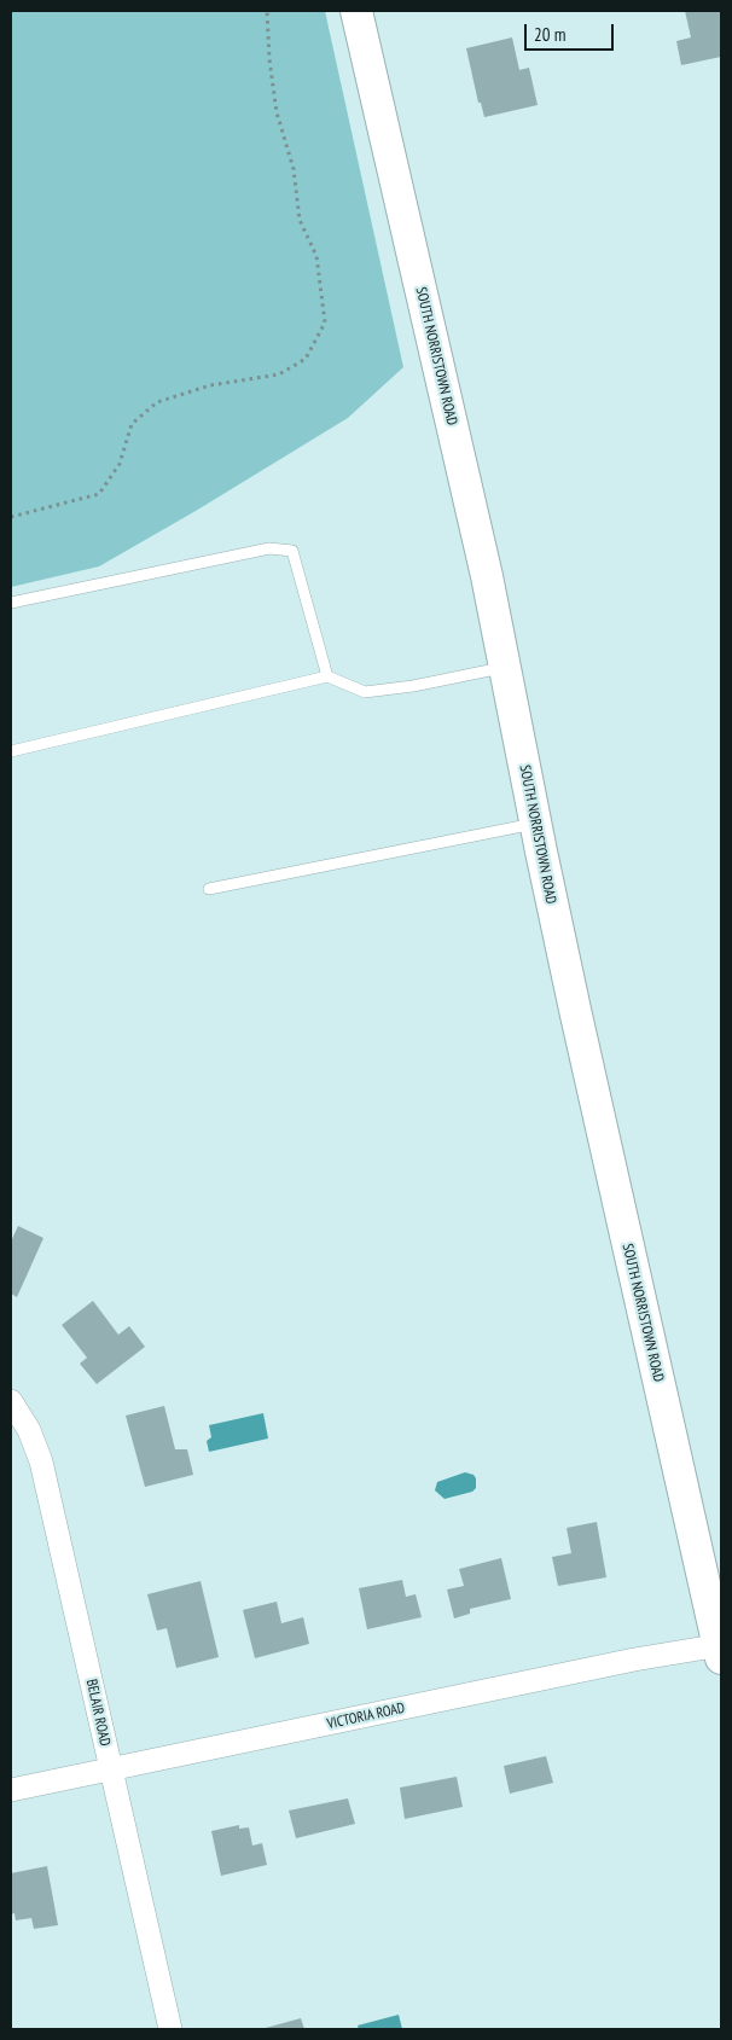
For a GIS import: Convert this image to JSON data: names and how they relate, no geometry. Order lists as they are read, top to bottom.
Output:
{
  "streets": {
    "street": ["SOUTH NORRISTOWN ROAD", "BELAIR ROAD", "VICTORIA ROAD"]
  },
  "crossings": [
    ["SOUTH NORRISTOWN ROAD", "VICTORIA ROAD"],
    ["BELAIR ROAD", "VICTORIA ROAD"]
  ],
  "scale_bar": "20 m"
}
